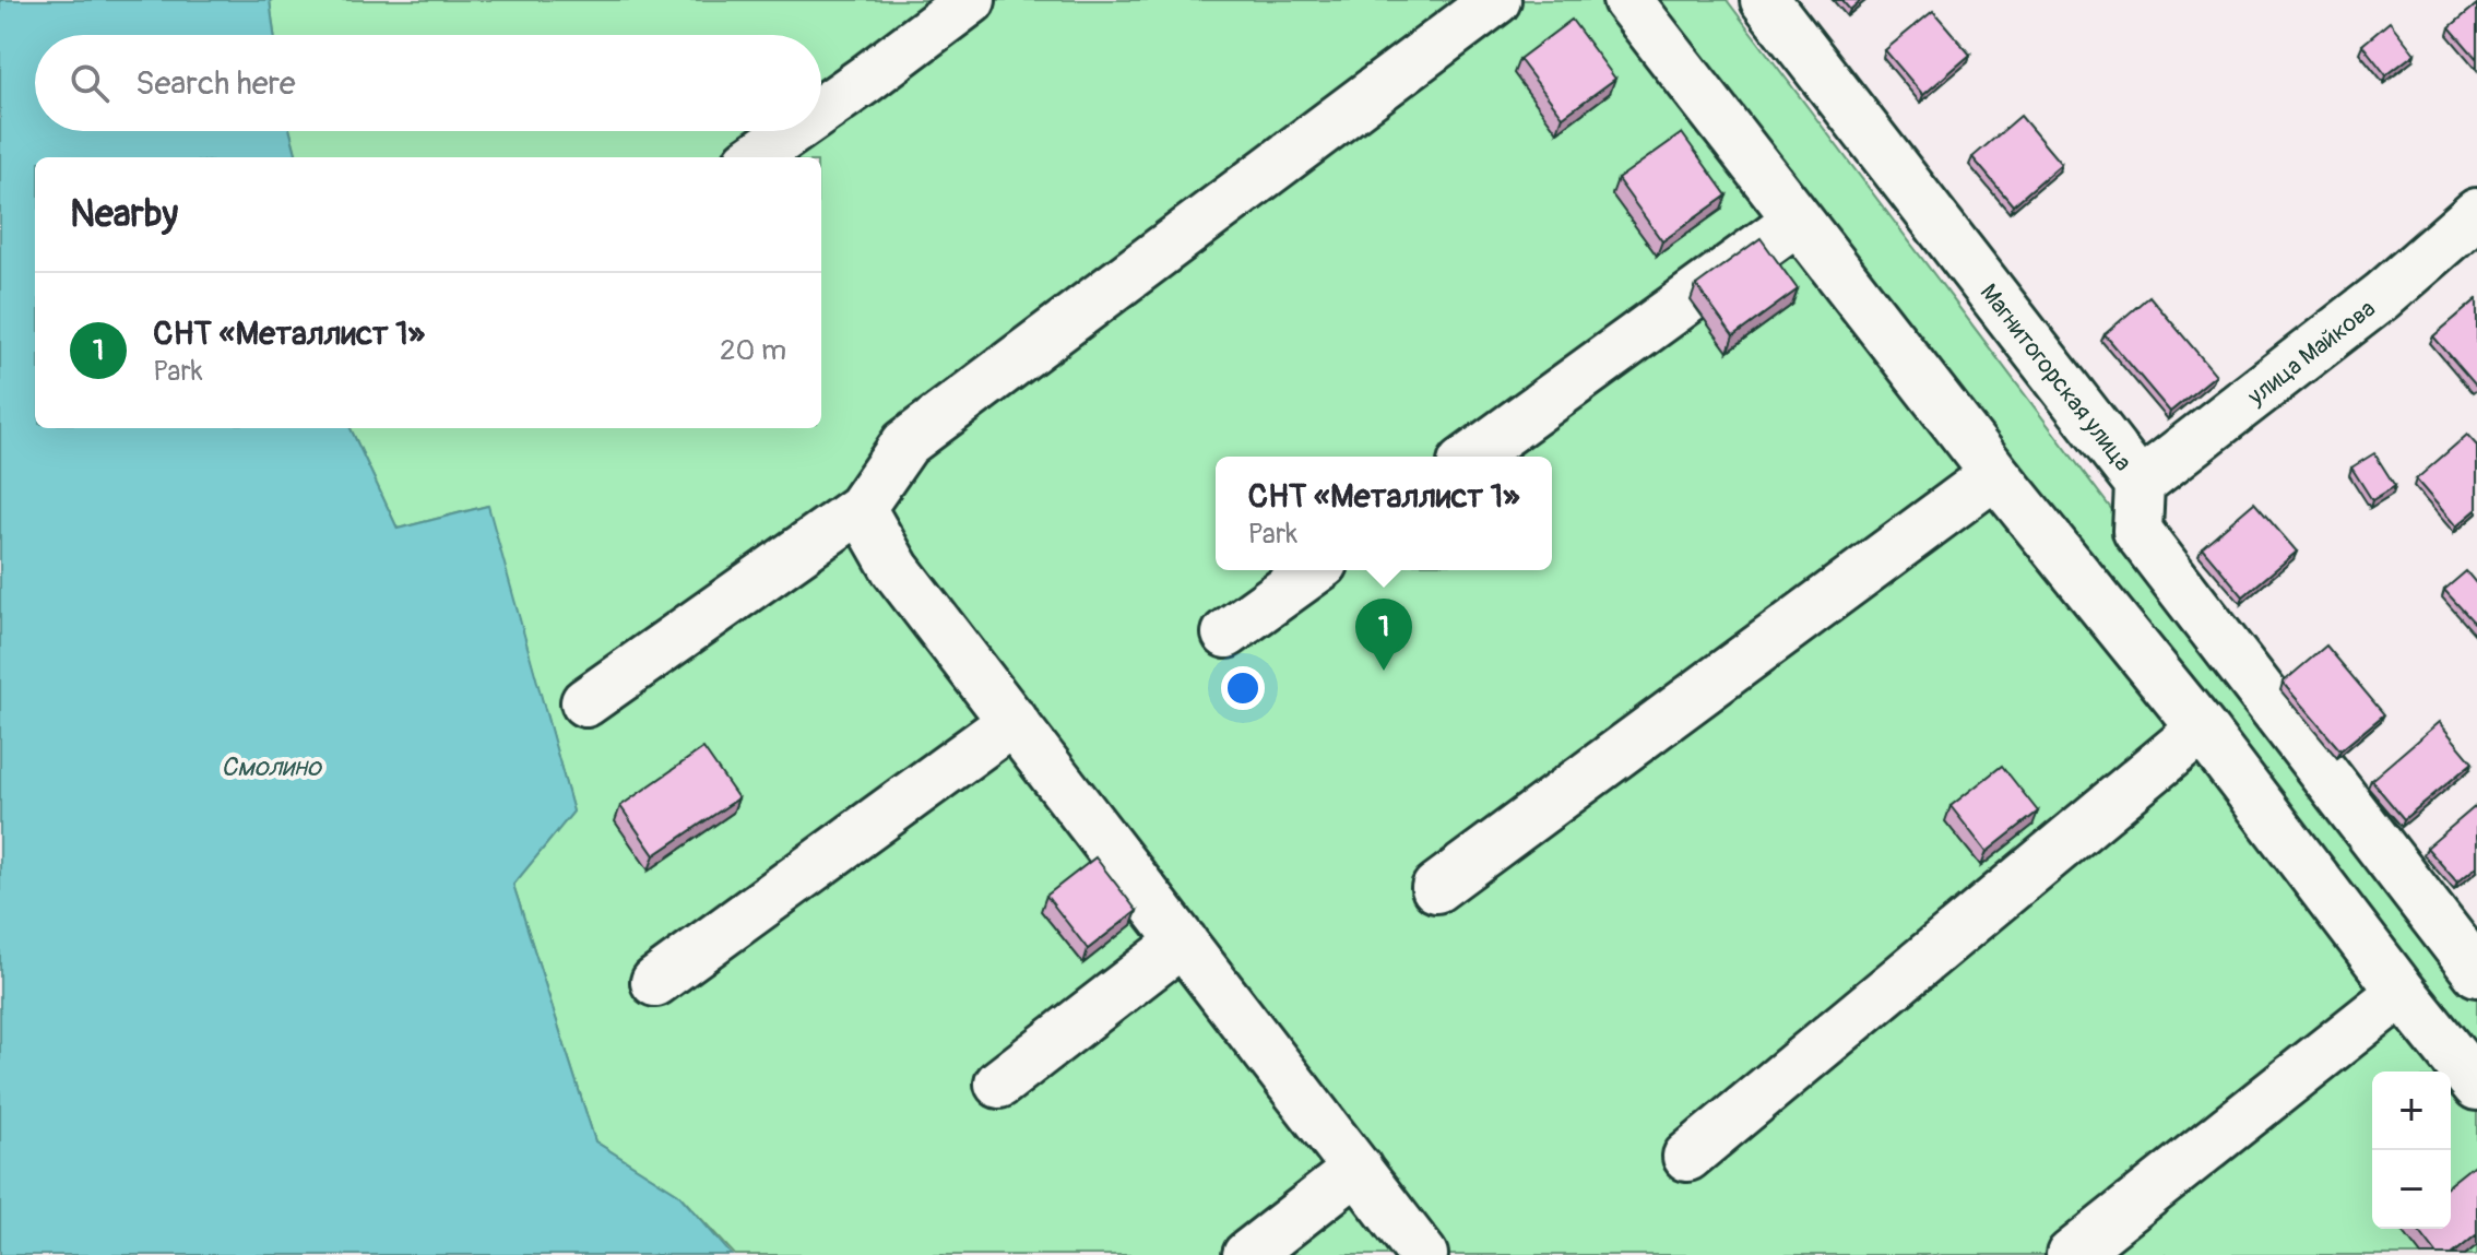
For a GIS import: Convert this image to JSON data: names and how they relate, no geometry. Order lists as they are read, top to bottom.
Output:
{
  "streets": {
    "street": ["улица Майкова", "Магнитогорская улица"]
  },
  "crossings": [
    ["улица Майкова", "Магнитогорская улица"]
  ],
  "water": ["Смолино"],
  "page": {
    "search": "Search here",
    "heading": "Nearby",
    "list": [
      {
        "mark": "1",
        "name": "СНТ «Металлист 1»",
        "note": "Park",
        "value": "20 m"
      }
    ],
    "popup": ["СНТ «Металлист 1»", "Park"],
    "pins": "1",
    "map_buttons": ["+", "−"]
  }
}
